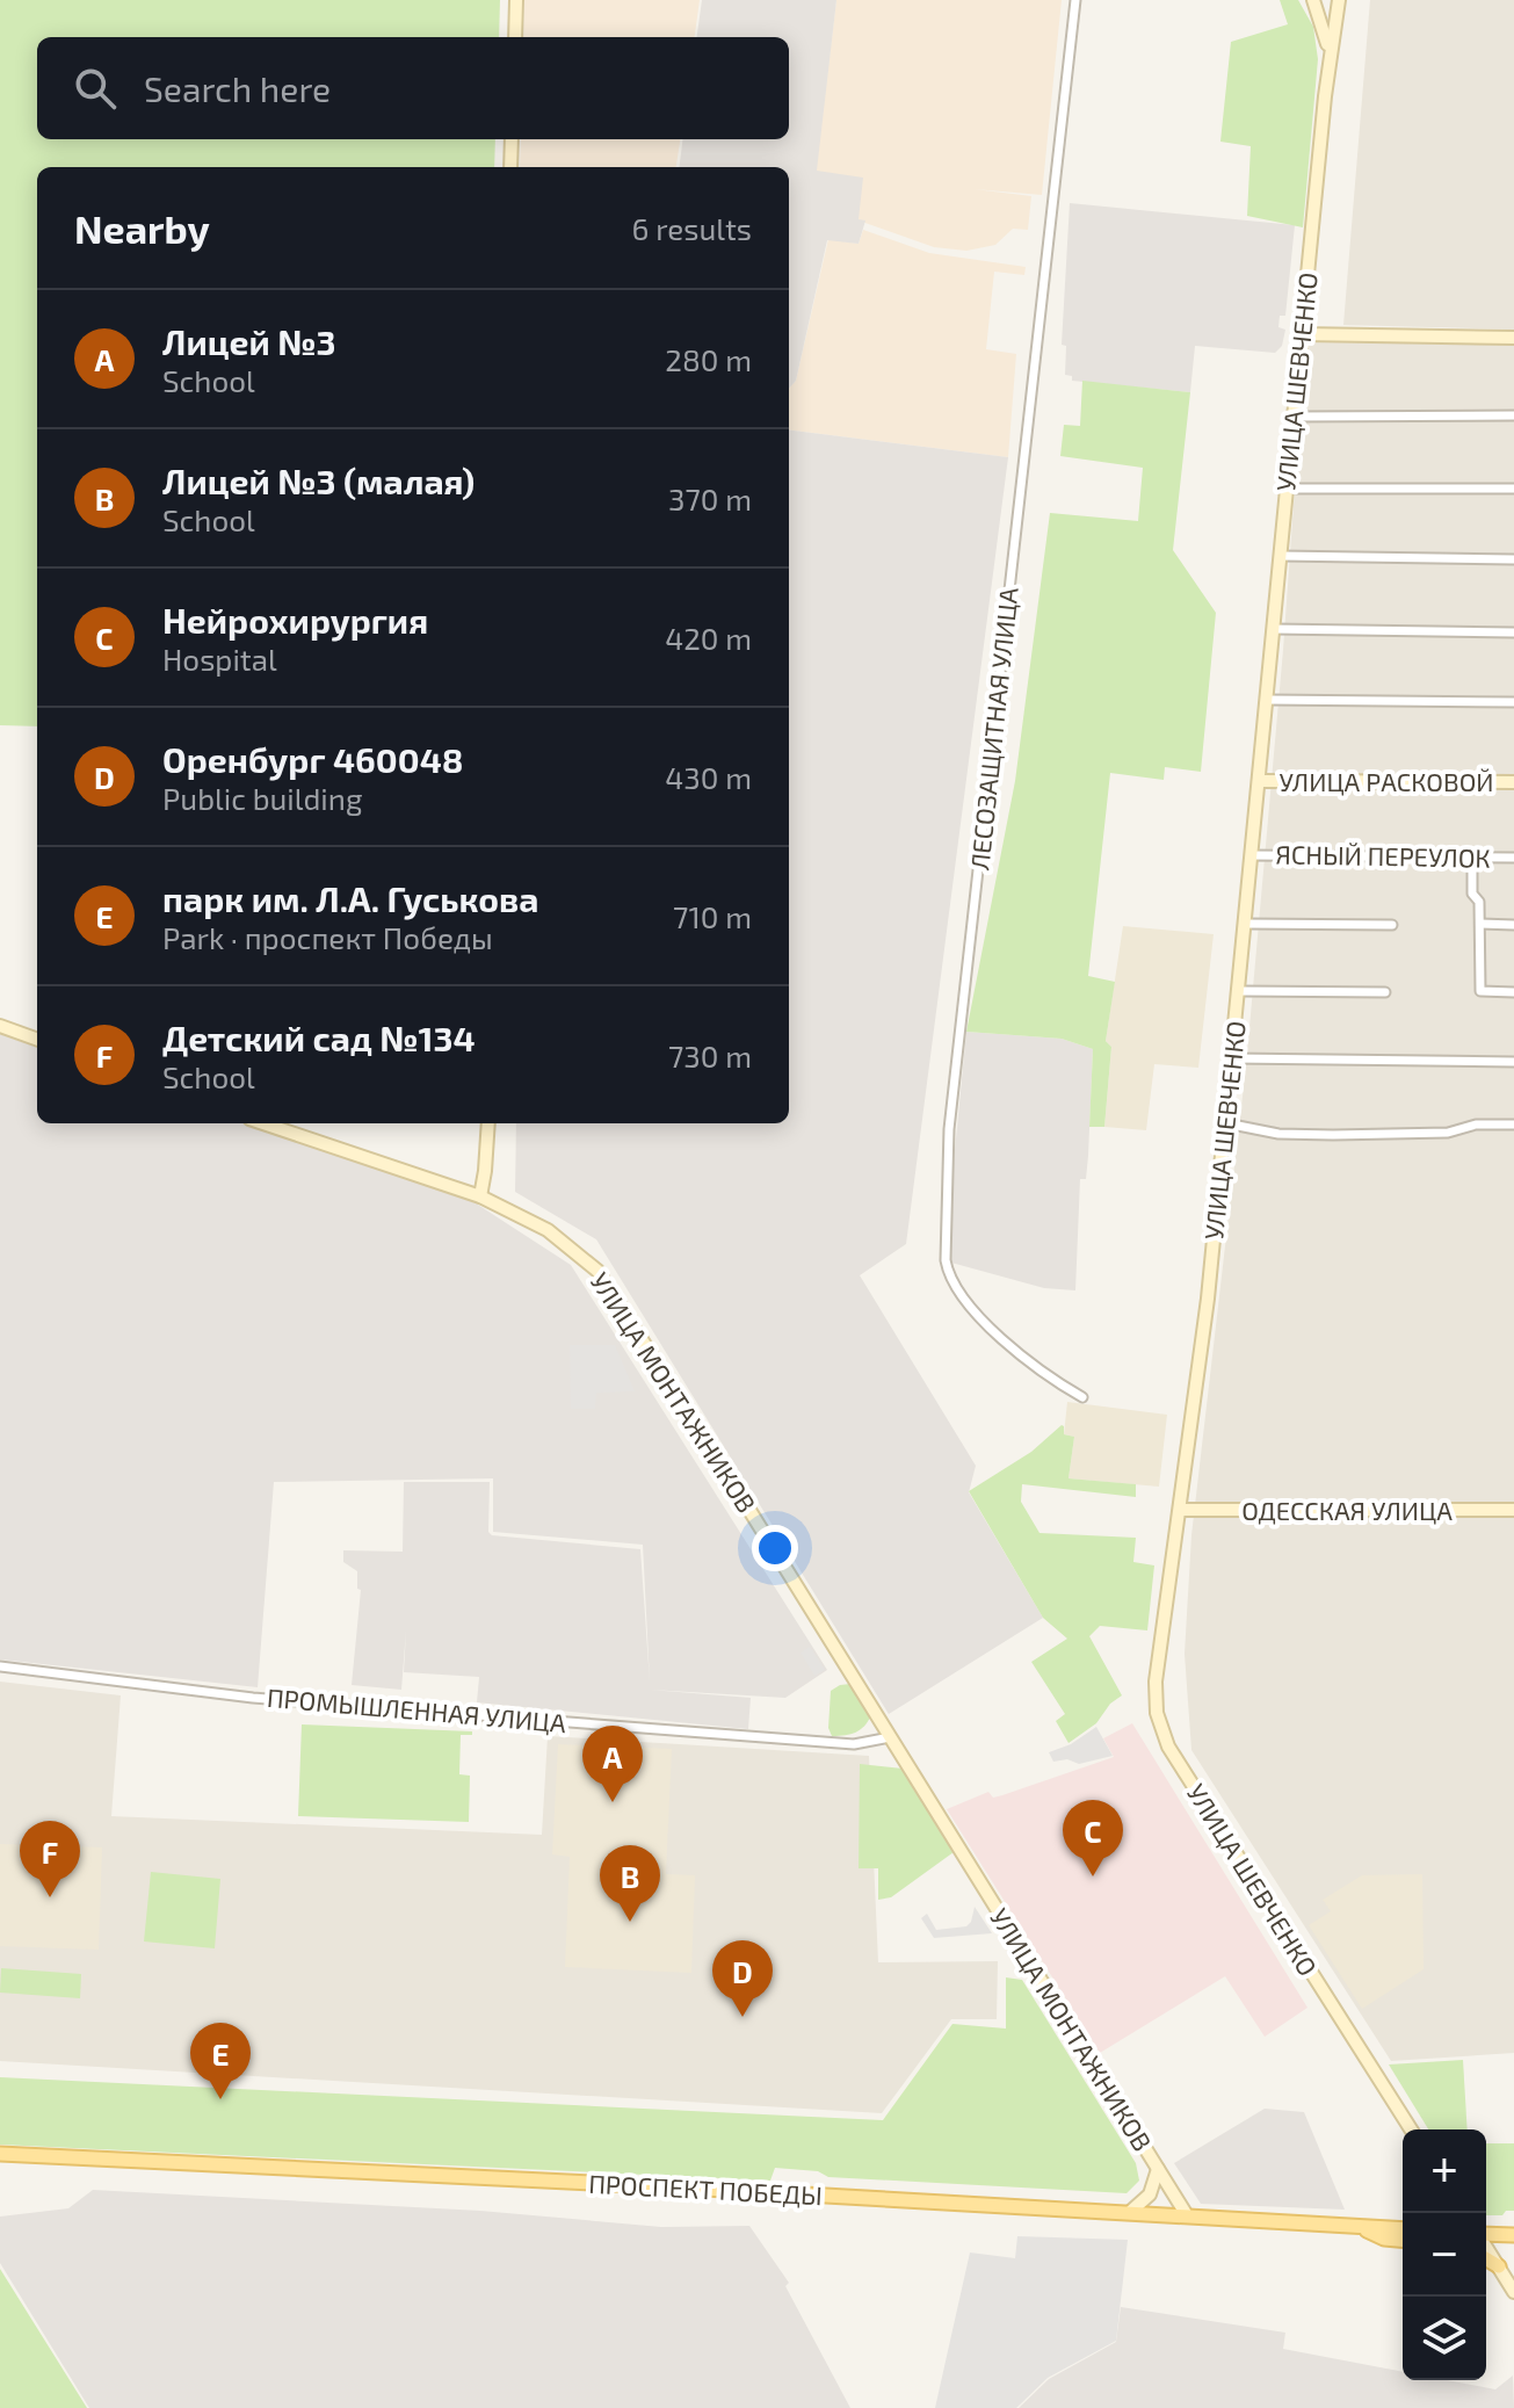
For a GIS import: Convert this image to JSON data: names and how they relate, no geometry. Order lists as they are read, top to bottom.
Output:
{
  "streets": {
    "main road": [
      "УЛИЦА ШЕВЧЕНКО",
      "УЛИЦА РАСКОВОЙ",
      "УЛИЦА МОНТАЖНИКОВ",
      "ОДЕССКАЯ УЛИЦА",
      "ПРОСПЕКТ ПОБЕДЫ"
    ],
    "street": ["ЛЕСОЗАЩИТНАЯ УЛИЦА", "ЯСНЫЙ ПЕРЕУЛОК", "ПРОМЫШЛЕННАЯ УЛИЦА"]
  },
  "crossings": [
    ["УЛИЦА ШЕВЧЕНКО", "УЛИЦА РАСКОВОЙ"],
    ["УЛИЦА ШЕВЧЕНКО", "ЯСНЫЙ ПЕРЕУЛОК"],
    ["УЛИЦА ШЕВЧЕНКО", "ОДЕССКАЯ УЛИЦА"],
    ["УЛИЦА МОНТАЖНИКОВ", "ПРОМЫШЛЕННАЯ УЛИЦА"],
    ["УЛИЦА МОНТАЖНИКОВ", "ПРОСПЕКТ ПОБЕДЫ"]
  ],
  "page": {
    "search": "Search here",
    "heading": ["Nearby", "6 results"],
    "list": [
      {
        "mark": "A",
        "name": "Лицей №3",
        "note": "School",
        "value": "280 m"
      },
      {
        "mark": "B",
        "name": "Лицей №3 (малая)",
        "note": "School",
        "value": "370 m"
      },
      {
        "mark": "C",
        "name": "Нейрохирургия",
        "note": "Hospital",
        "value": "420 m"
      },
      {
        "mark": "D",
        "name": "Оренбург 460048",
        "note": "Public building",
        "value": "430 m"
      },
      {
        "mark": "E",
        "name": "парк им. Л.А. Гуськова",
        "note": "Park · проспект Победы",
        "value": "710 m"
      },
      {
        "mark": "F",
        "name": "Детский сад №134",
        "note": "School",
        "value": "730 m"
      }
    ],
    "pins": [
      "A",
      "C",
      "F",
      "B",
      "D",
      "E"
    ],
    "map_buttons": ["+", "−"]
  }
}
